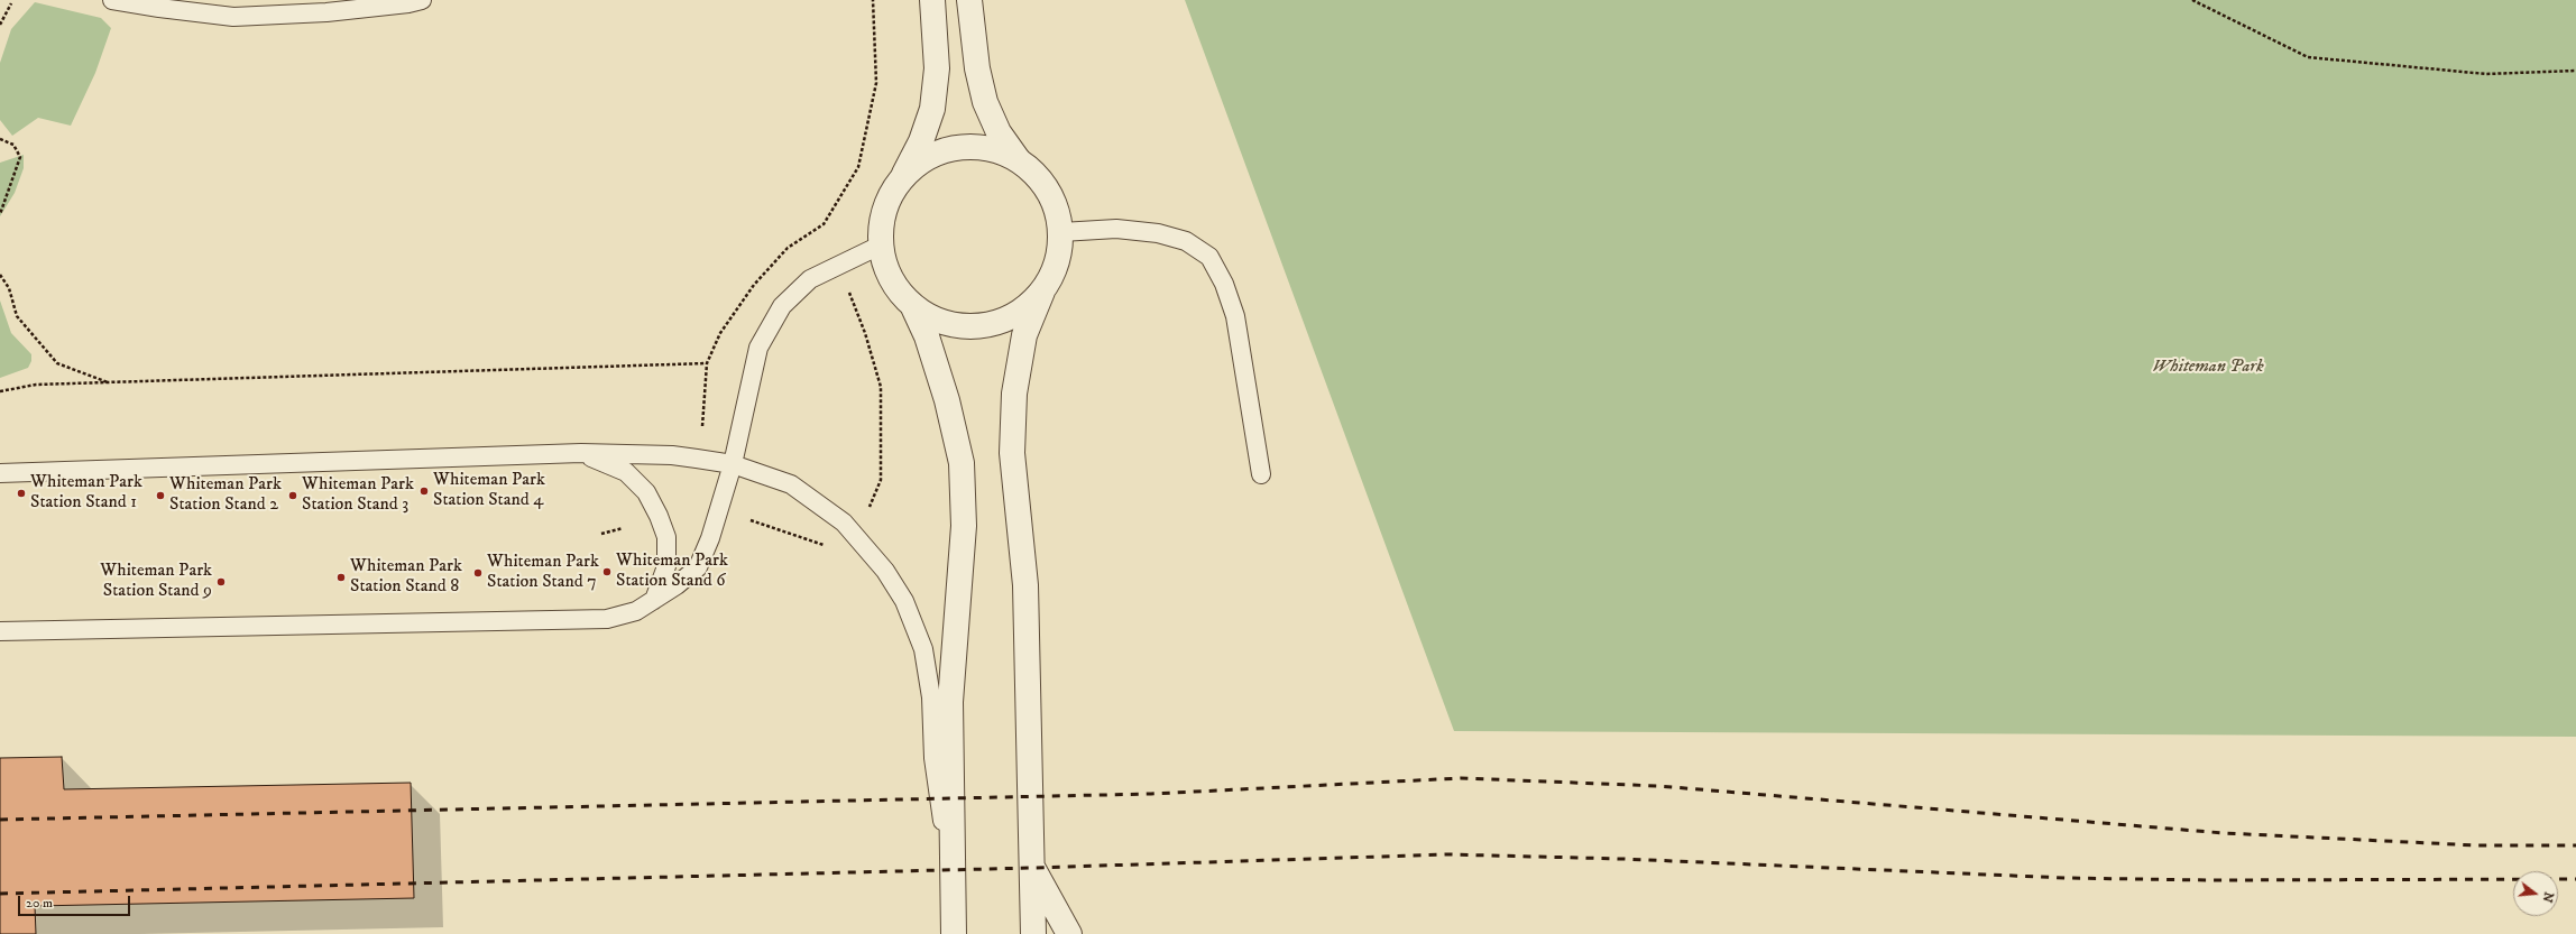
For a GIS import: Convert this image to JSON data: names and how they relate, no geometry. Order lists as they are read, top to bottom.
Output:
{
  "parks": ["Whiteman Park"],
  "places": [
    "Whiteman Park Station Stand 4",
    "Whiteman Park Station Stand 1",
    "Whiteman Park Station Stand 2",
    "Whiteman Park Station Stand 3",
    "Whiteman Park Station Stand 6",
    "Whiteman Park Station Stand 7",
    "Whiteman Park Station Stand 8",
    "Whiteman Park Station Stand 9"
  ],
  "scale_bar": "20 m",
  "north": "right"
}
